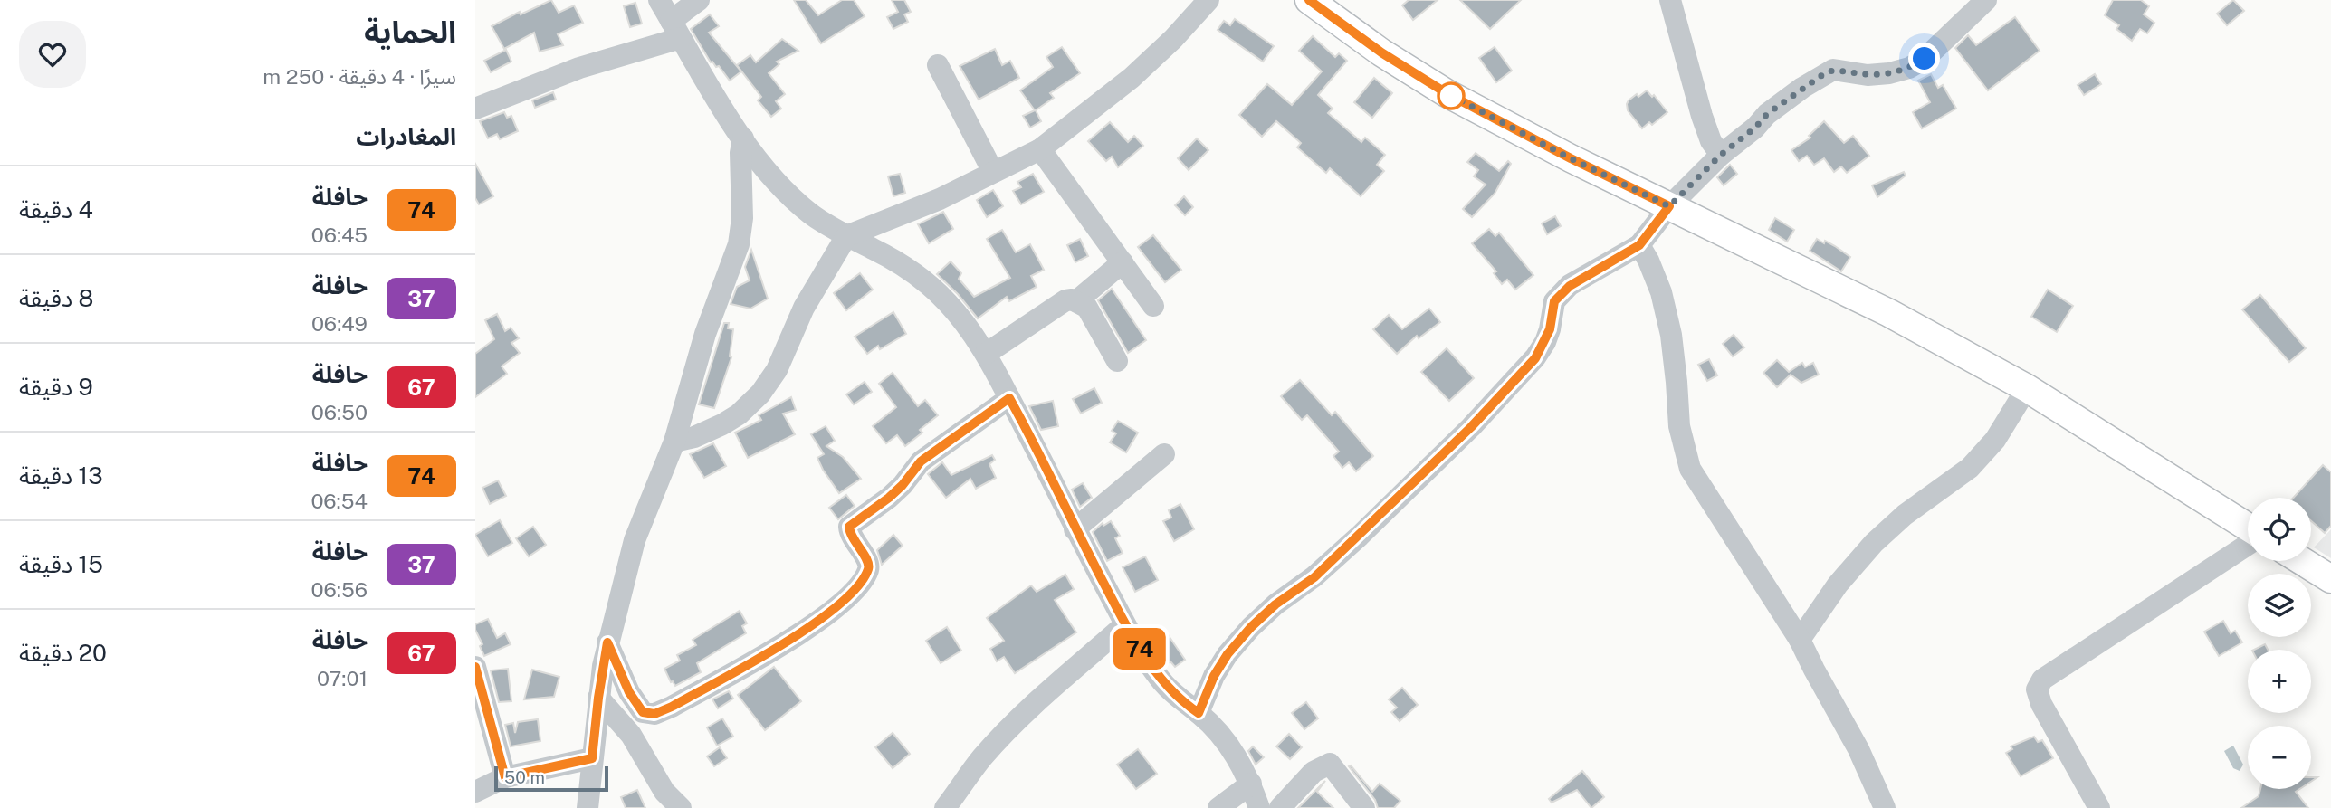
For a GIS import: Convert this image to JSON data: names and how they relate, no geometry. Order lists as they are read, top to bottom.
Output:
{
  "lines": ["bus line 74"],
  "scale_bar": "50 m",
  "page": {
    "on_map": "74",
    "heading": [
      ["الحماية", "سيرًا · 4 دقيقة · 250 m"],
      "المغادرات"
    ],
    "list": [
      {
        "mark": "74",
        "name": "حافلة",
        "note": "06:45",
        "value": "4 دقيقة"
      },
      {
        "mark": "37",
        "name": "حافلة",
        "note": "06:49",
        "value": "8 دقيقة"
      },
      {
        "mark": "67",
        "name": "حافلة",
        "note": "06:50",
        "value": "9 دقيقة"
      },
      {
        "mark": "74",
        "name": "حافلة",
        "note": "06:54",
        "value": "13 دقيقة"
      },
      {
        "mark": "37",
        "name": "حافلة",
        "note": "06:56",
        "value": "15 دقيقة"
      },
      {
        "mark": "67",
        "name": "حافلة",
        "note": "07:01",
        "value": "20 دقيقة"
      }
    ],
    "map_buttons": ["+", "−"],
    "scale": "50 m"
  }
}
